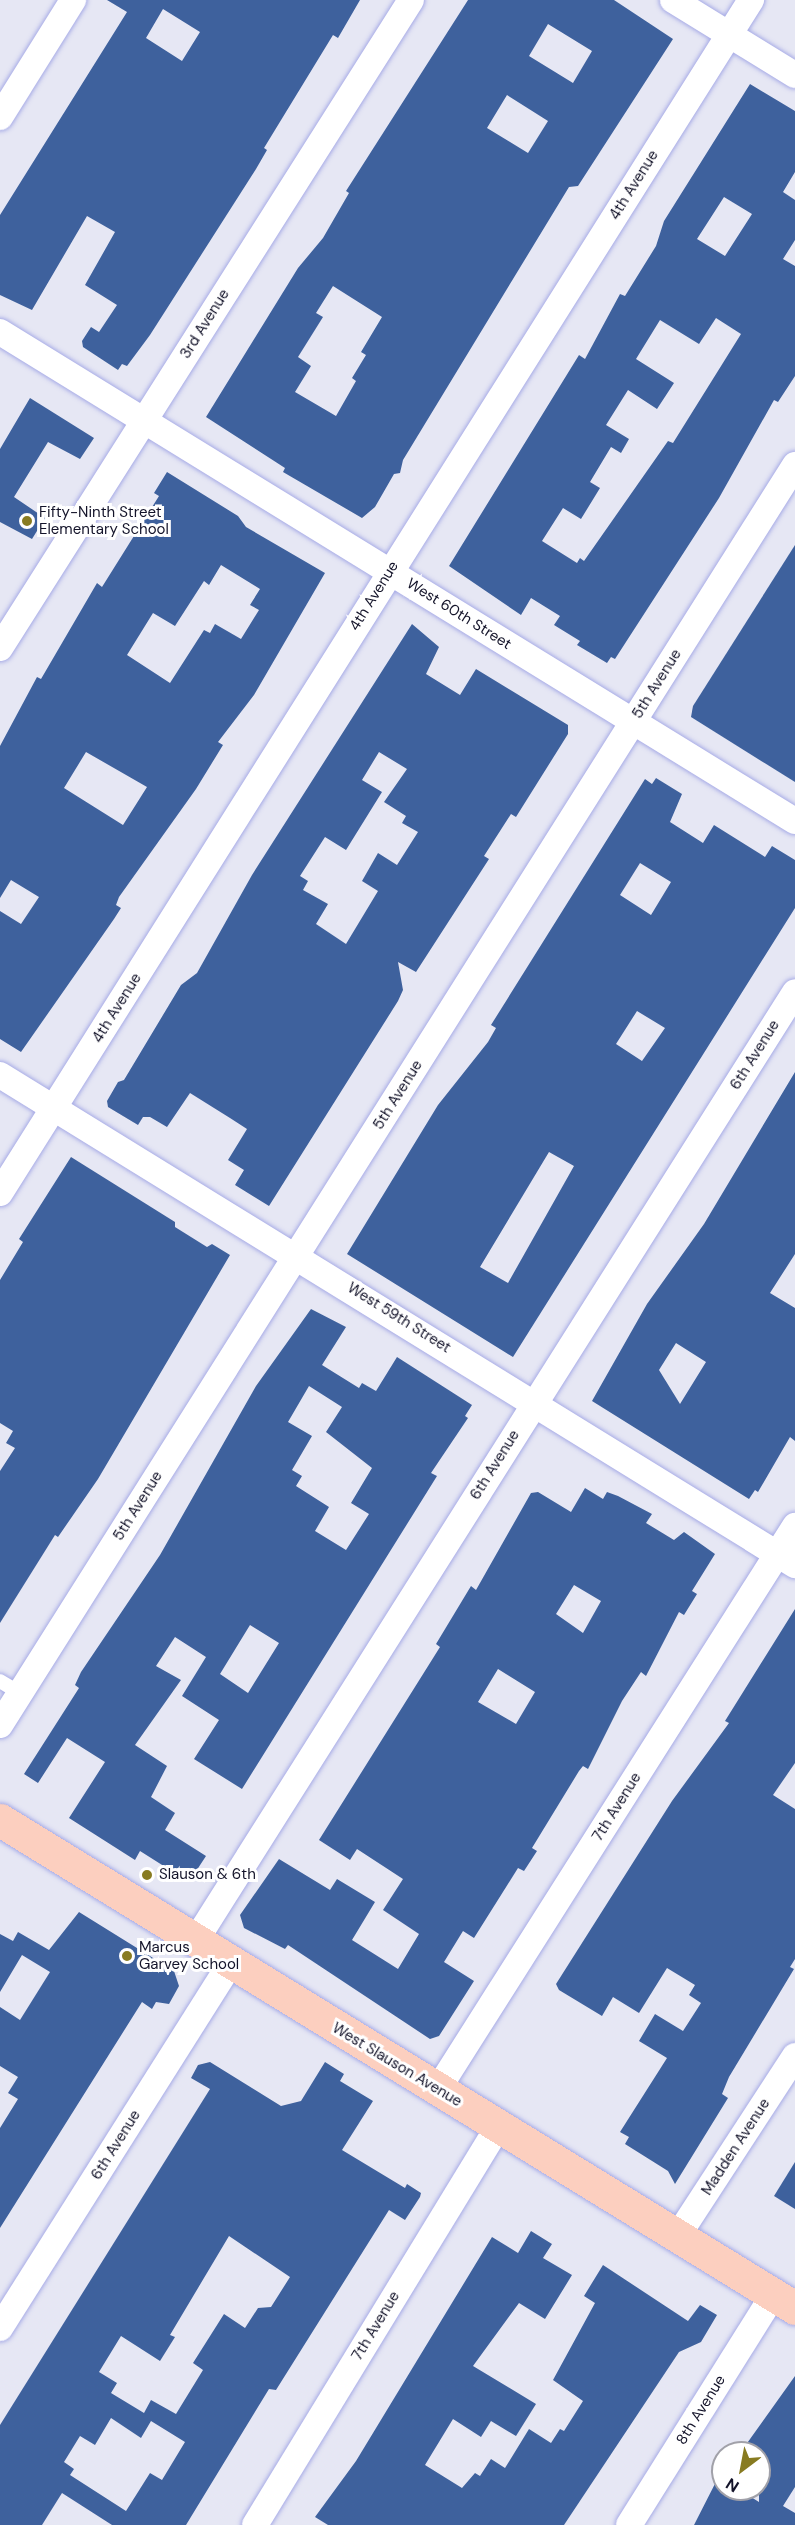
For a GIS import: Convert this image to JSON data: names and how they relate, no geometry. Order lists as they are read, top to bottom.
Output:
{
  "streets": {
    "main road": ["West Slauson Avenue"],
    "street": [
      "4th Avenue",
      "3rd Avenue",
      "West 60th Street",
      "5th Avenue",
      "6th Avenue",
      "West 59th Street",
      "7th Avenue",
      "Madden Avenue",
      "8th Avenue"
    ]
  },
  "crossings": [
    ["4th Avenue", "West 60th Street"],
    ["4th Avenue", "West 59th Street"],
    ["3rd Avenue", "West 60th Street"],
    ["West 60th Street", "5th Avenue"],
    ["5th Avenue", "West 59th Street"],
    ["6th Avenue", "West 59th Street"],
    ["6th Avenue", "West Slauson Avenue"],
    ["West 59th Street", "7th Avenue"],
    ["7th Avenue", "West Slauson Avenue"],
    ["West Slauson Avenue", "Madden Avenue"],
    ["West Slauson Avenue", "8th Avenue"]
  ],
  "places": ["Fifty-Ninth Street Elementary School", "Slauson & 6th", "Marcus Garvey School"],
  "north": "bottom left"
}
